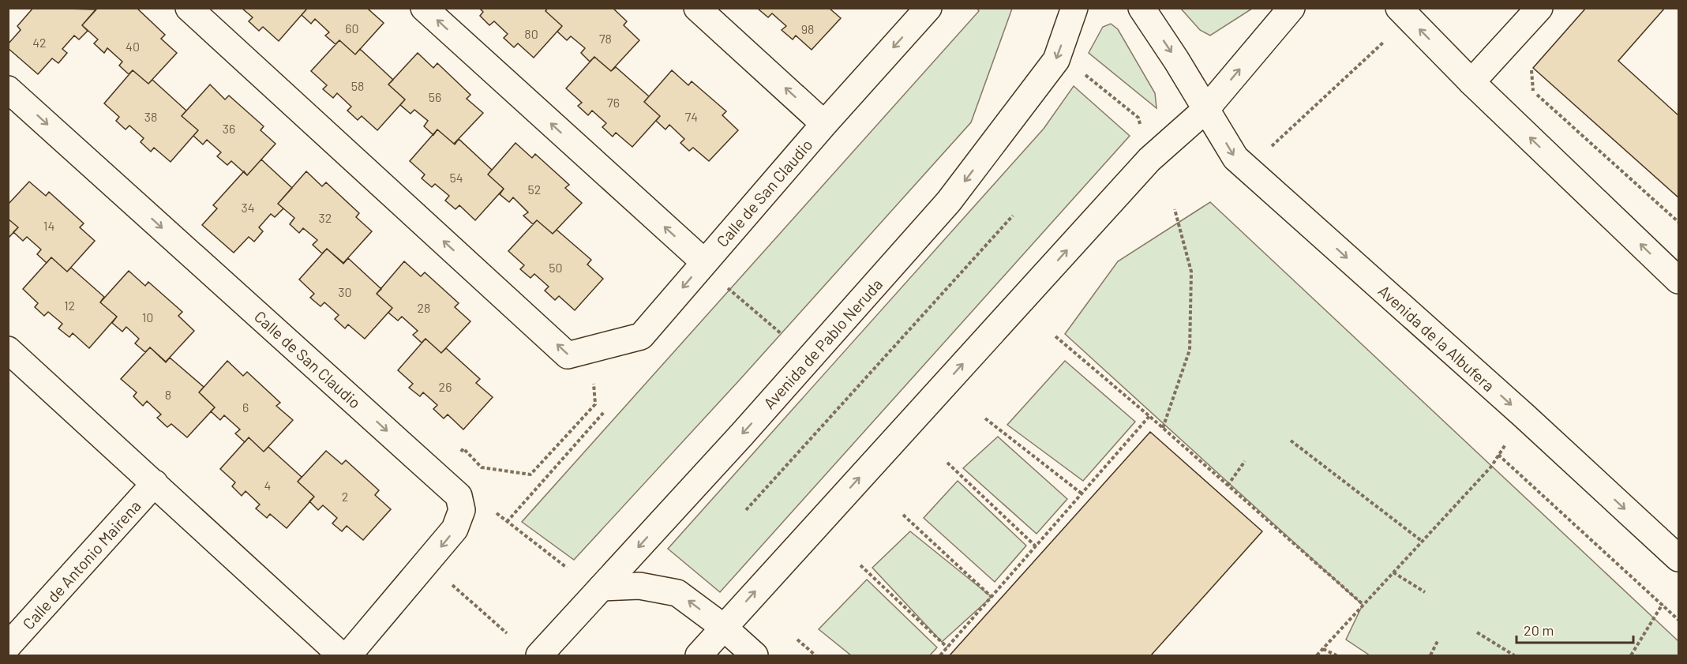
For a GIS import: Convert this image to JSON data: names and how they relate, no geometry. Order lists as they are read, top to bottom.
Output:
{
  "streets": {
    "street": [
      "Calle de San Claudio",
      "Avenida de la Albufera",
      "Avenida de Pablo Neruda",
      "Calle de Antonio Mairena"
    ]
  },
  "house_numbers": [
    "60",
    "98",
    "80",
    "78",
    "42",
    "40",
    "58",
    "56",
    "76",
    "38",
    "74",
    "36",
    "54",
    "52",
    "34",
    "32",
    "14",
    "50",
    "30",
    "12",
    "28",
    "10",
    "26",
    "8",
    "6",
    "4",
    "2"
  ],
  "scale_bar": "20 m"
}
